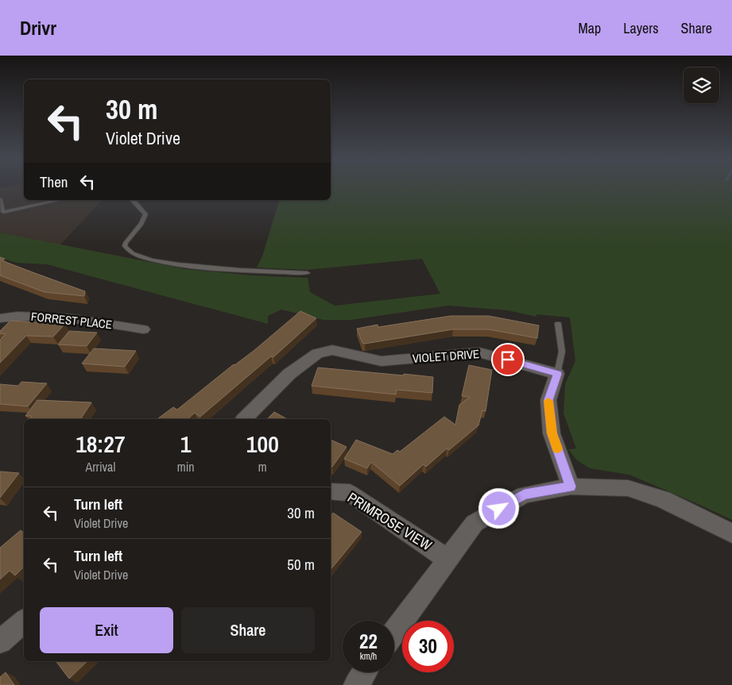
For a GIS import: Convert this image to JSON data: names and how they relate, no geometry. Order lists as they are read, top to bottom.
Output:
{
  "streets": {
    "street": ["FORREST PLACE", "VIOLET DRIVE", "PRIMROSE VIEW"]
  },
  "page": {
    "header": "Drivr",
    "nav": ["Map", "Layers", "Share"],
    "turn": ["30 m", "Violet Drive"],
    "then": "Then",
    "eta": [
      "18:27",
      "Arrival",
      "1",
      "min",
      "100",
      "m"
    ],
    "list": [
      {
        "name": "Turn left",
        "note": "Violet Drive",
        "value": "30 m"
      },
      {
        "name": "Turn left",
        "note": "Violet Drive",
        "value": "50 m"
      }
    ],
    "buttons": ["Exit", "Share"],
    "speed": "22 km/h",
    "limit": "30"
  }
}
